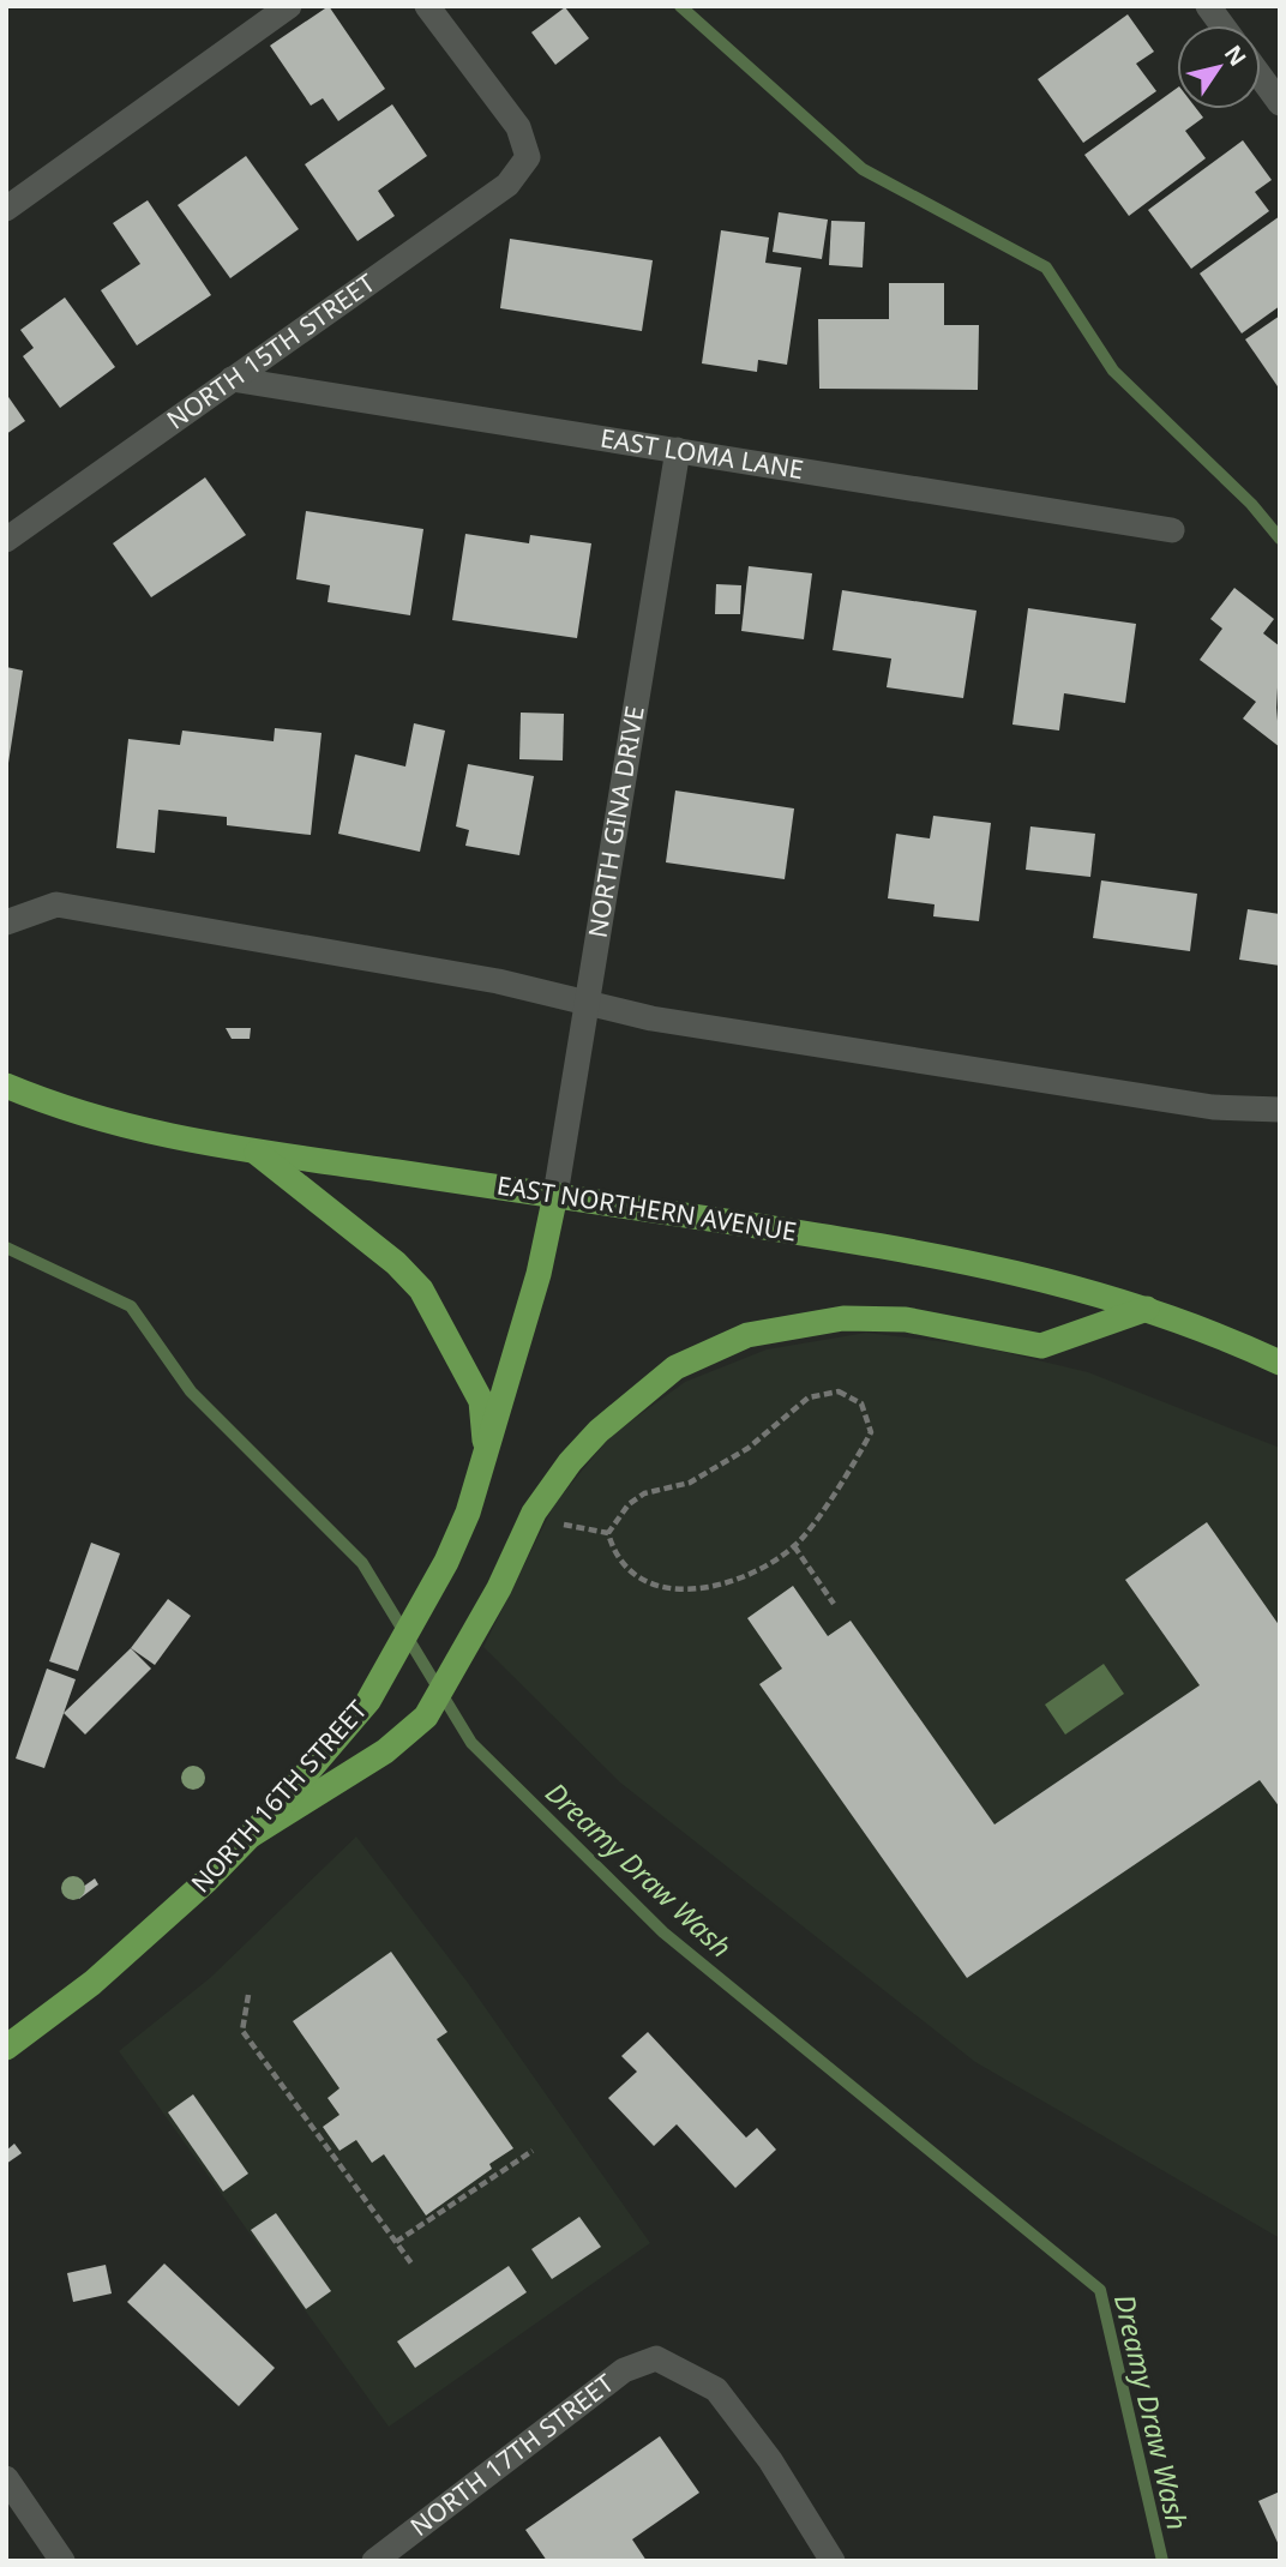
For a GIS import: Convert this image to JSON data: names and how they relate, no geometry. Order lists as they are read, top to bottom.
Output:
{
  "streets": {
    "main road": ["EAST NORTHERN AVENUE", "NORTH 16TH STREET"],
    "street": [
      "NORTH 15TH STREET",
      "EAST LOMA LANE",
      "NORTH GINA DRIVE",
      "NORTH 17TH STREET"
    ]
  },
  "crossings": [
    ["NORTH 15TH STREET", "EAST LOMA LANE"],
    ["EAST LOMA LANE", "NORTH GINA DRIVE"],
    ["NORTH GINA DRIVE", "EAST NORTHERN AVENUE"],
    ["NORTH GINA DRIVE", "NORTH 16TH STREET"],
    ["EAST NORTHERN AVENUE", "NORTH 16TH STREET"]
  ],
  "water": ["Dreamy Draw Wash"],
  "north": "top right"
}
